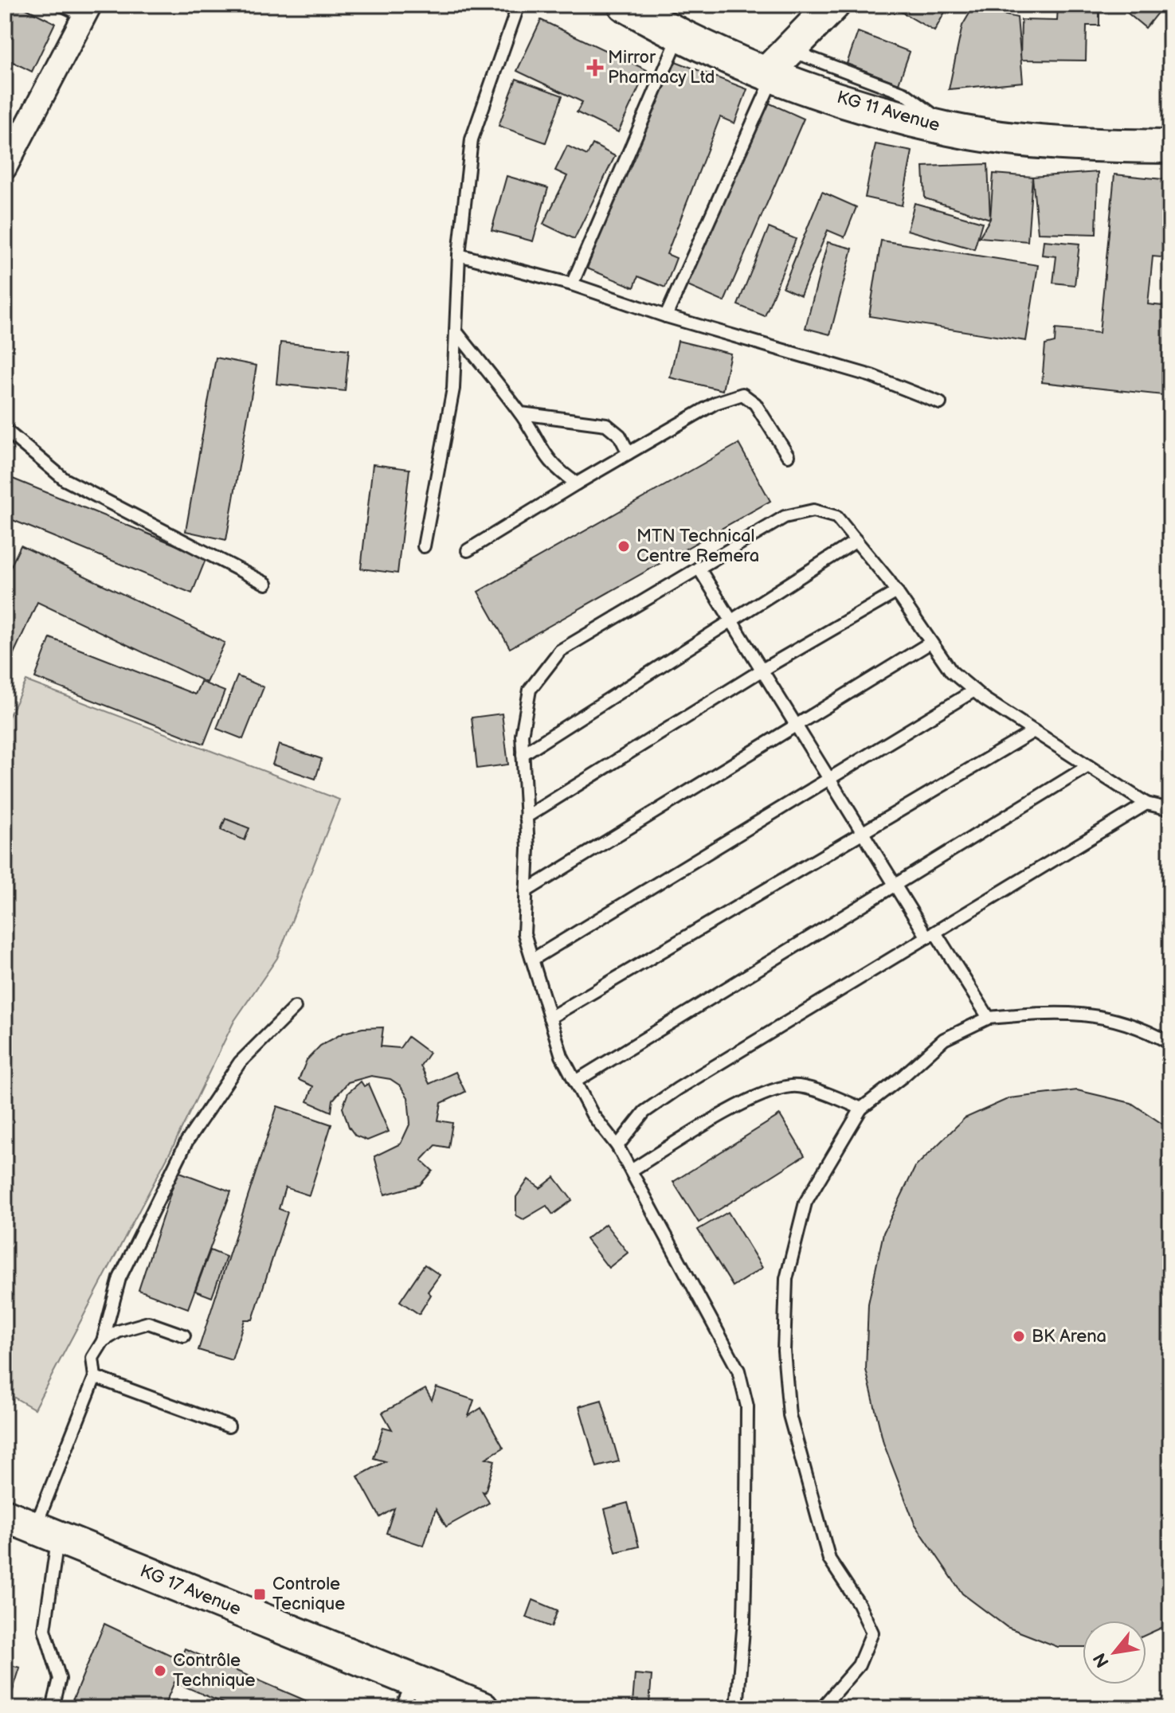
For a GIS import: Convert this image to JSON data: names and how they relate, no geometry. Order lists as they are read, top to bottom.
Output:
{
  "streets": {
    "main road": ["KG 11 Avenue", "KG 17 Avenue"]
  },
  "places": {
    "health": ["Mirror Pharmacy Ltd"],
    "other": ["MTN Technical Centre Remera", "BK Arena", "Contrôle Technique"],
    "transit": ["Controle Tecnique"]
  },
  "north": "bottom left"
}
